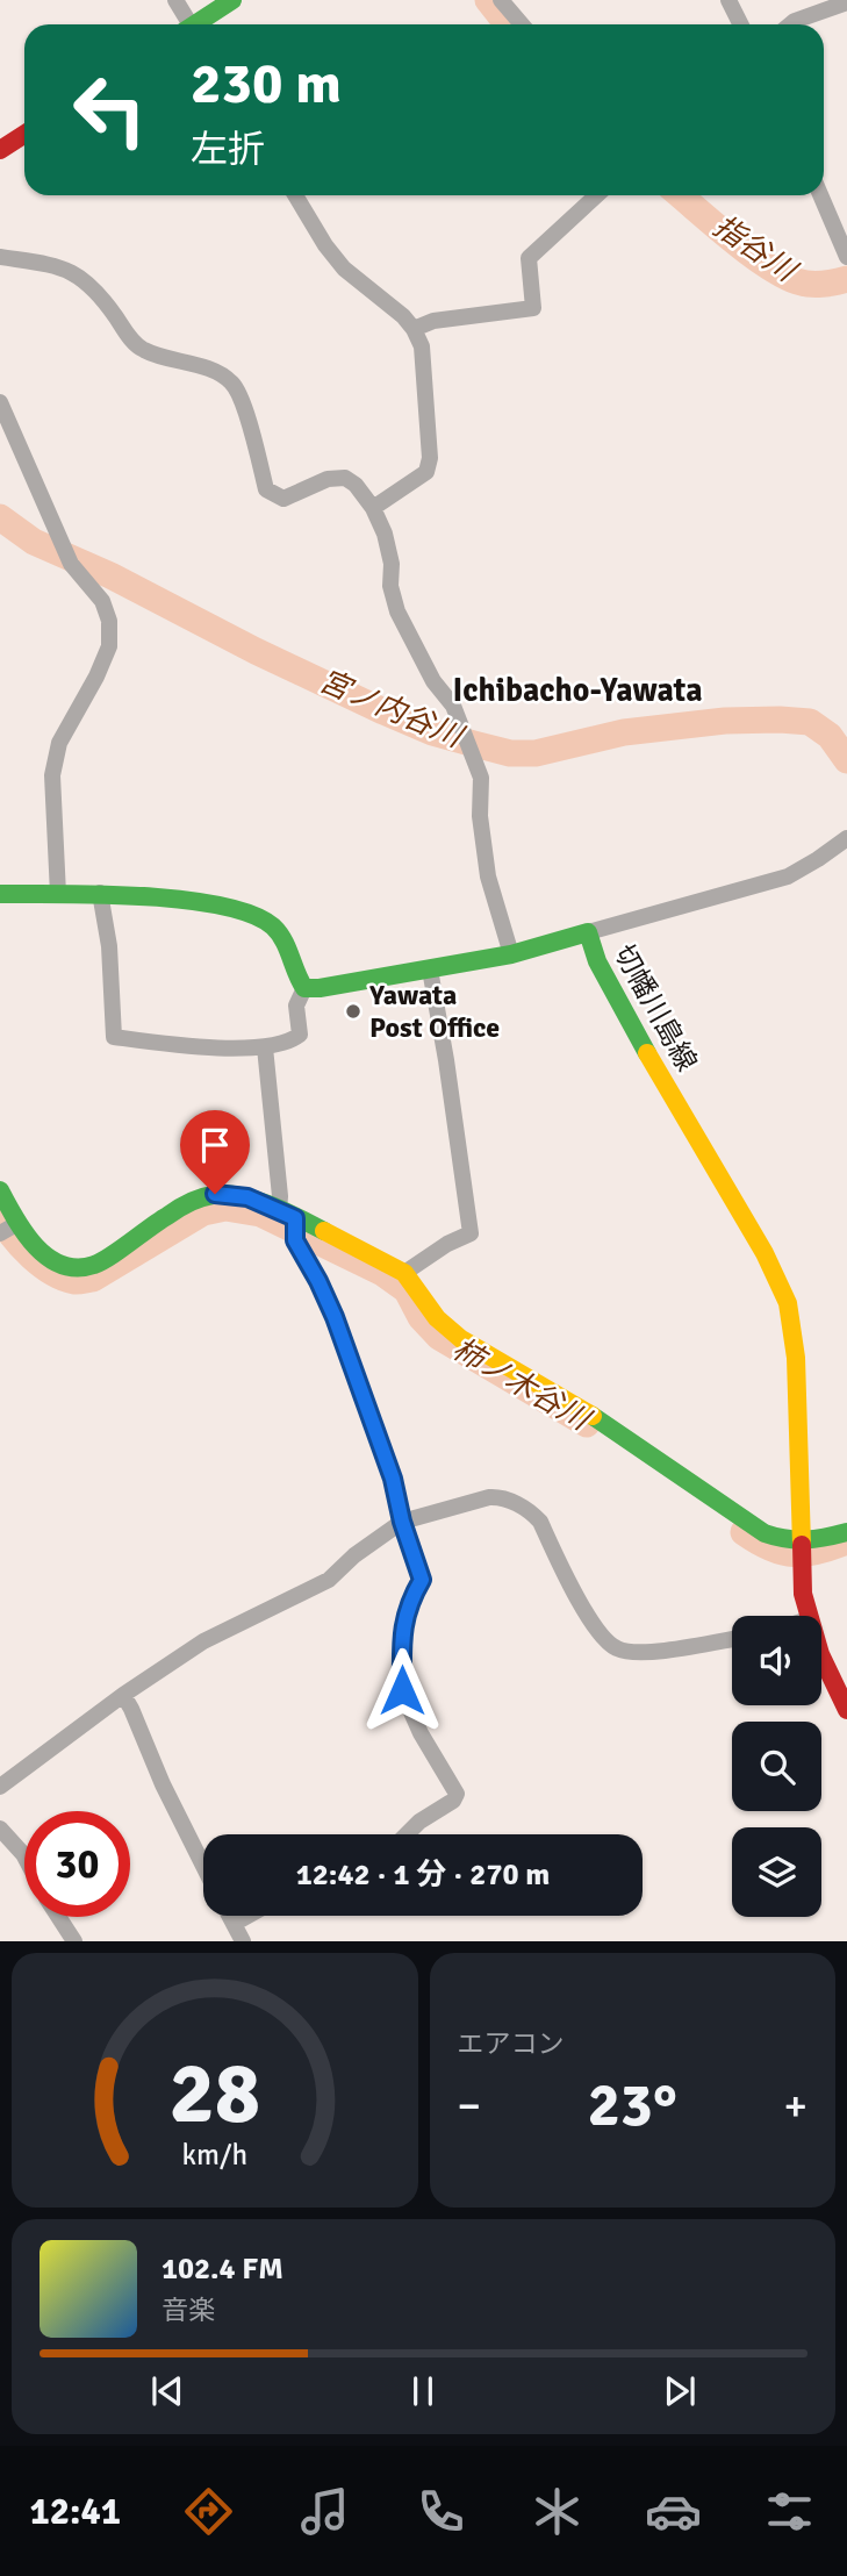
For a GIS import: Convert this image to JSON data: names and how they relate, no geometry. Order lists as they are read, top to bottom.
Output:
{
  "streets": {
    "main road": ["切幡川島線"]
  },
  "districts": ["Ichibacho-Yawata"],
  "water": ["指谷川", "宮ノ内谷川", "柿ノ木谷川"],
  "places": ["Yawata Post Office"],
  "page": {
    "turn": ["230 m", "左折"],
    "limit": "30",
    "trip": "12:42 · 1 分 · 270 m",
    "tile": "エアコン",
    "heat": ["−", "23°", "+"],
    "song": ["102.4 FM", "音楽"],
    "tabs": "12:41",
    "gauge": ["28", "km/h"]
  }
}
